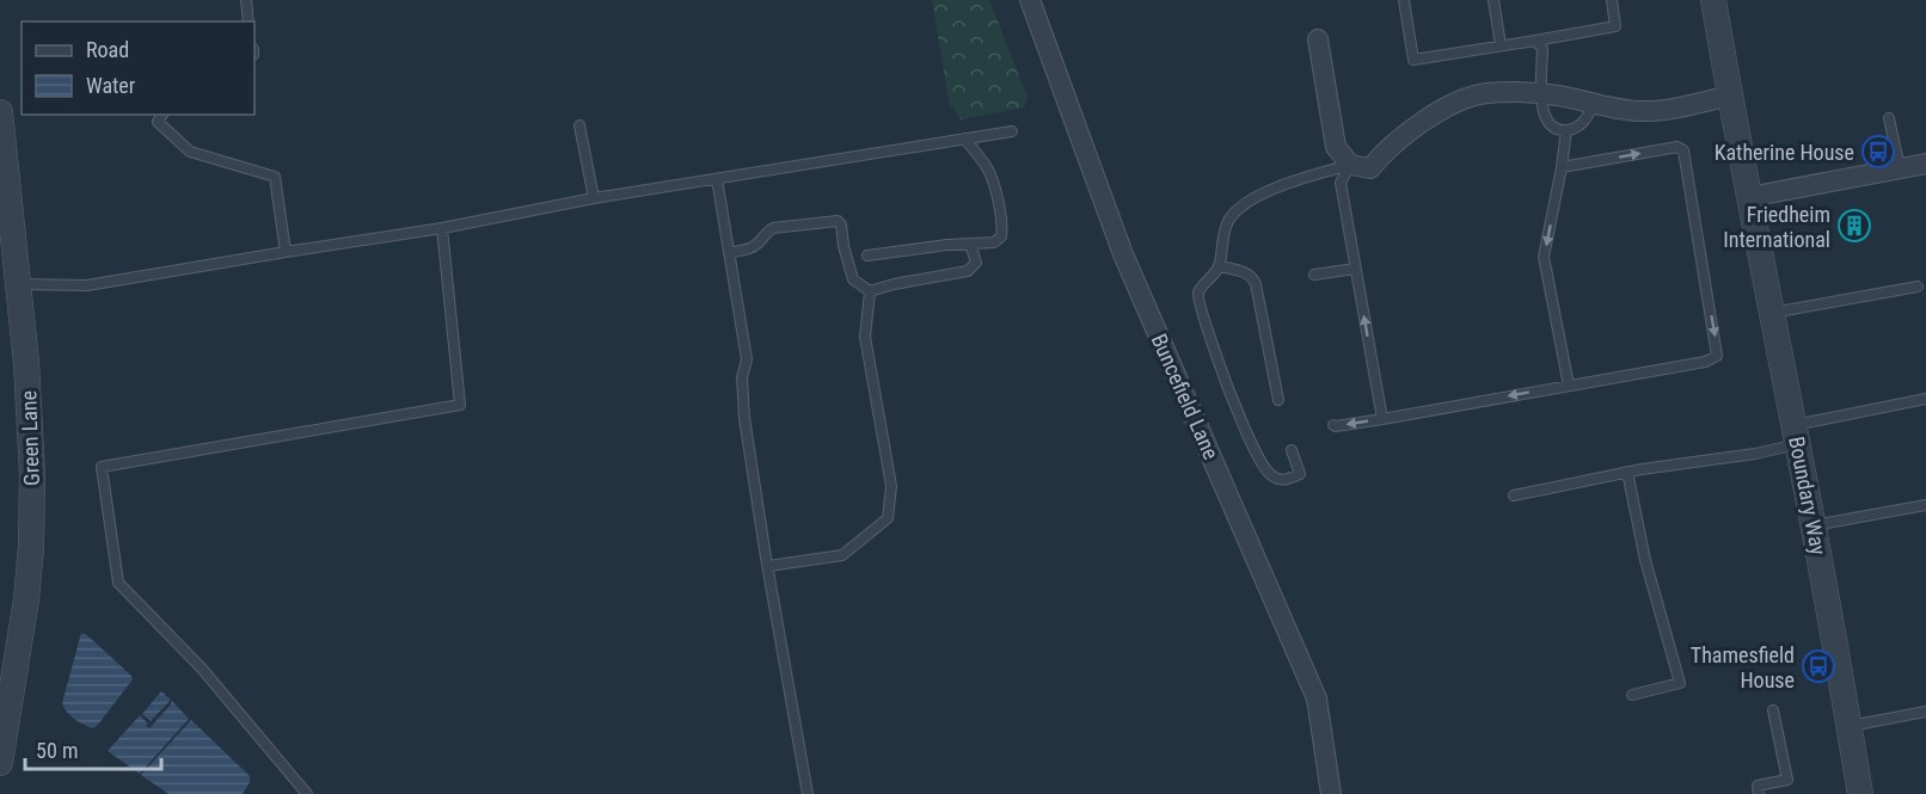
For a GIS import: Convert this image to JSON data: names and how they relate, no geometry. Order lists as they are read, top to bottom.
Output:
{
  "streets": {
    "street": ["Buncefield Lane", "Green Lane", "Boundary Way"]
  },
  "places": {
    "bus stop": ["Katherine House", "Thamesfield House"],
    "building": ["Friedheim International"]
  },
  "legend": ["Road", "Water"],
  "scale_bar": "50 m"
}
